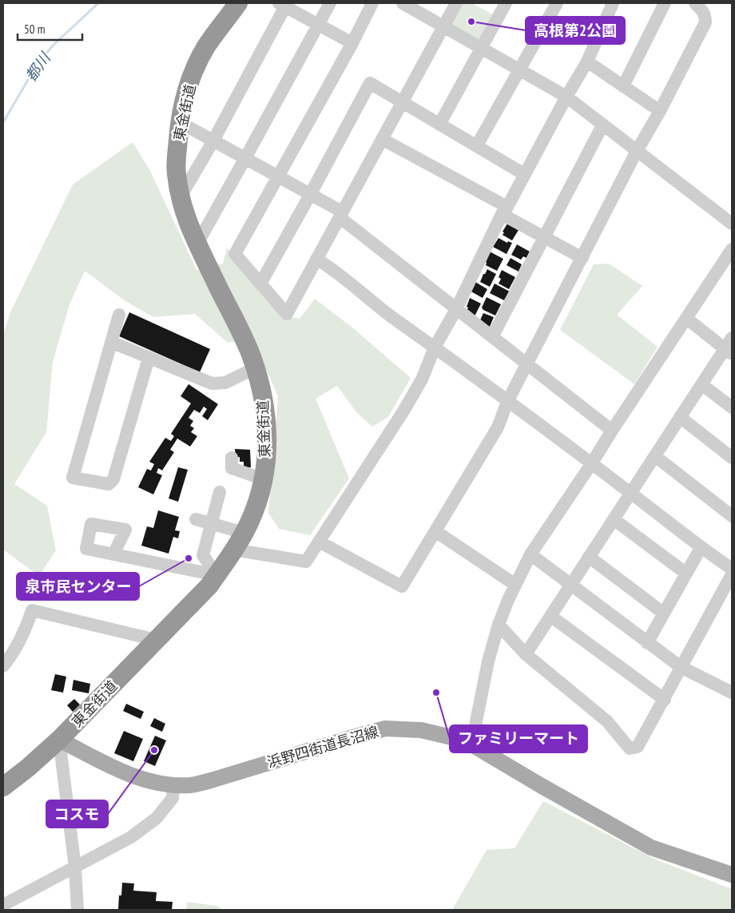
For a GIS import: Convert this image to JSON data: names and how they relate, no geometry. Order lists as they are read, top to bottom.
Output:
{
  "streets": {
    "highway": ["東金街道"],
    "main road": ["浜野四街道長沼線"]
  },
  "crossings": [
    ["東金街道", "浜野四街道長沼線"]
  ],
  "water": ["都川"],
  "places": [
    "高根第2公園",
    "泉市民センター",
    "ファミリーマート",
    "コスモ"
  ],
  "scale_bar": "50 m"
}
